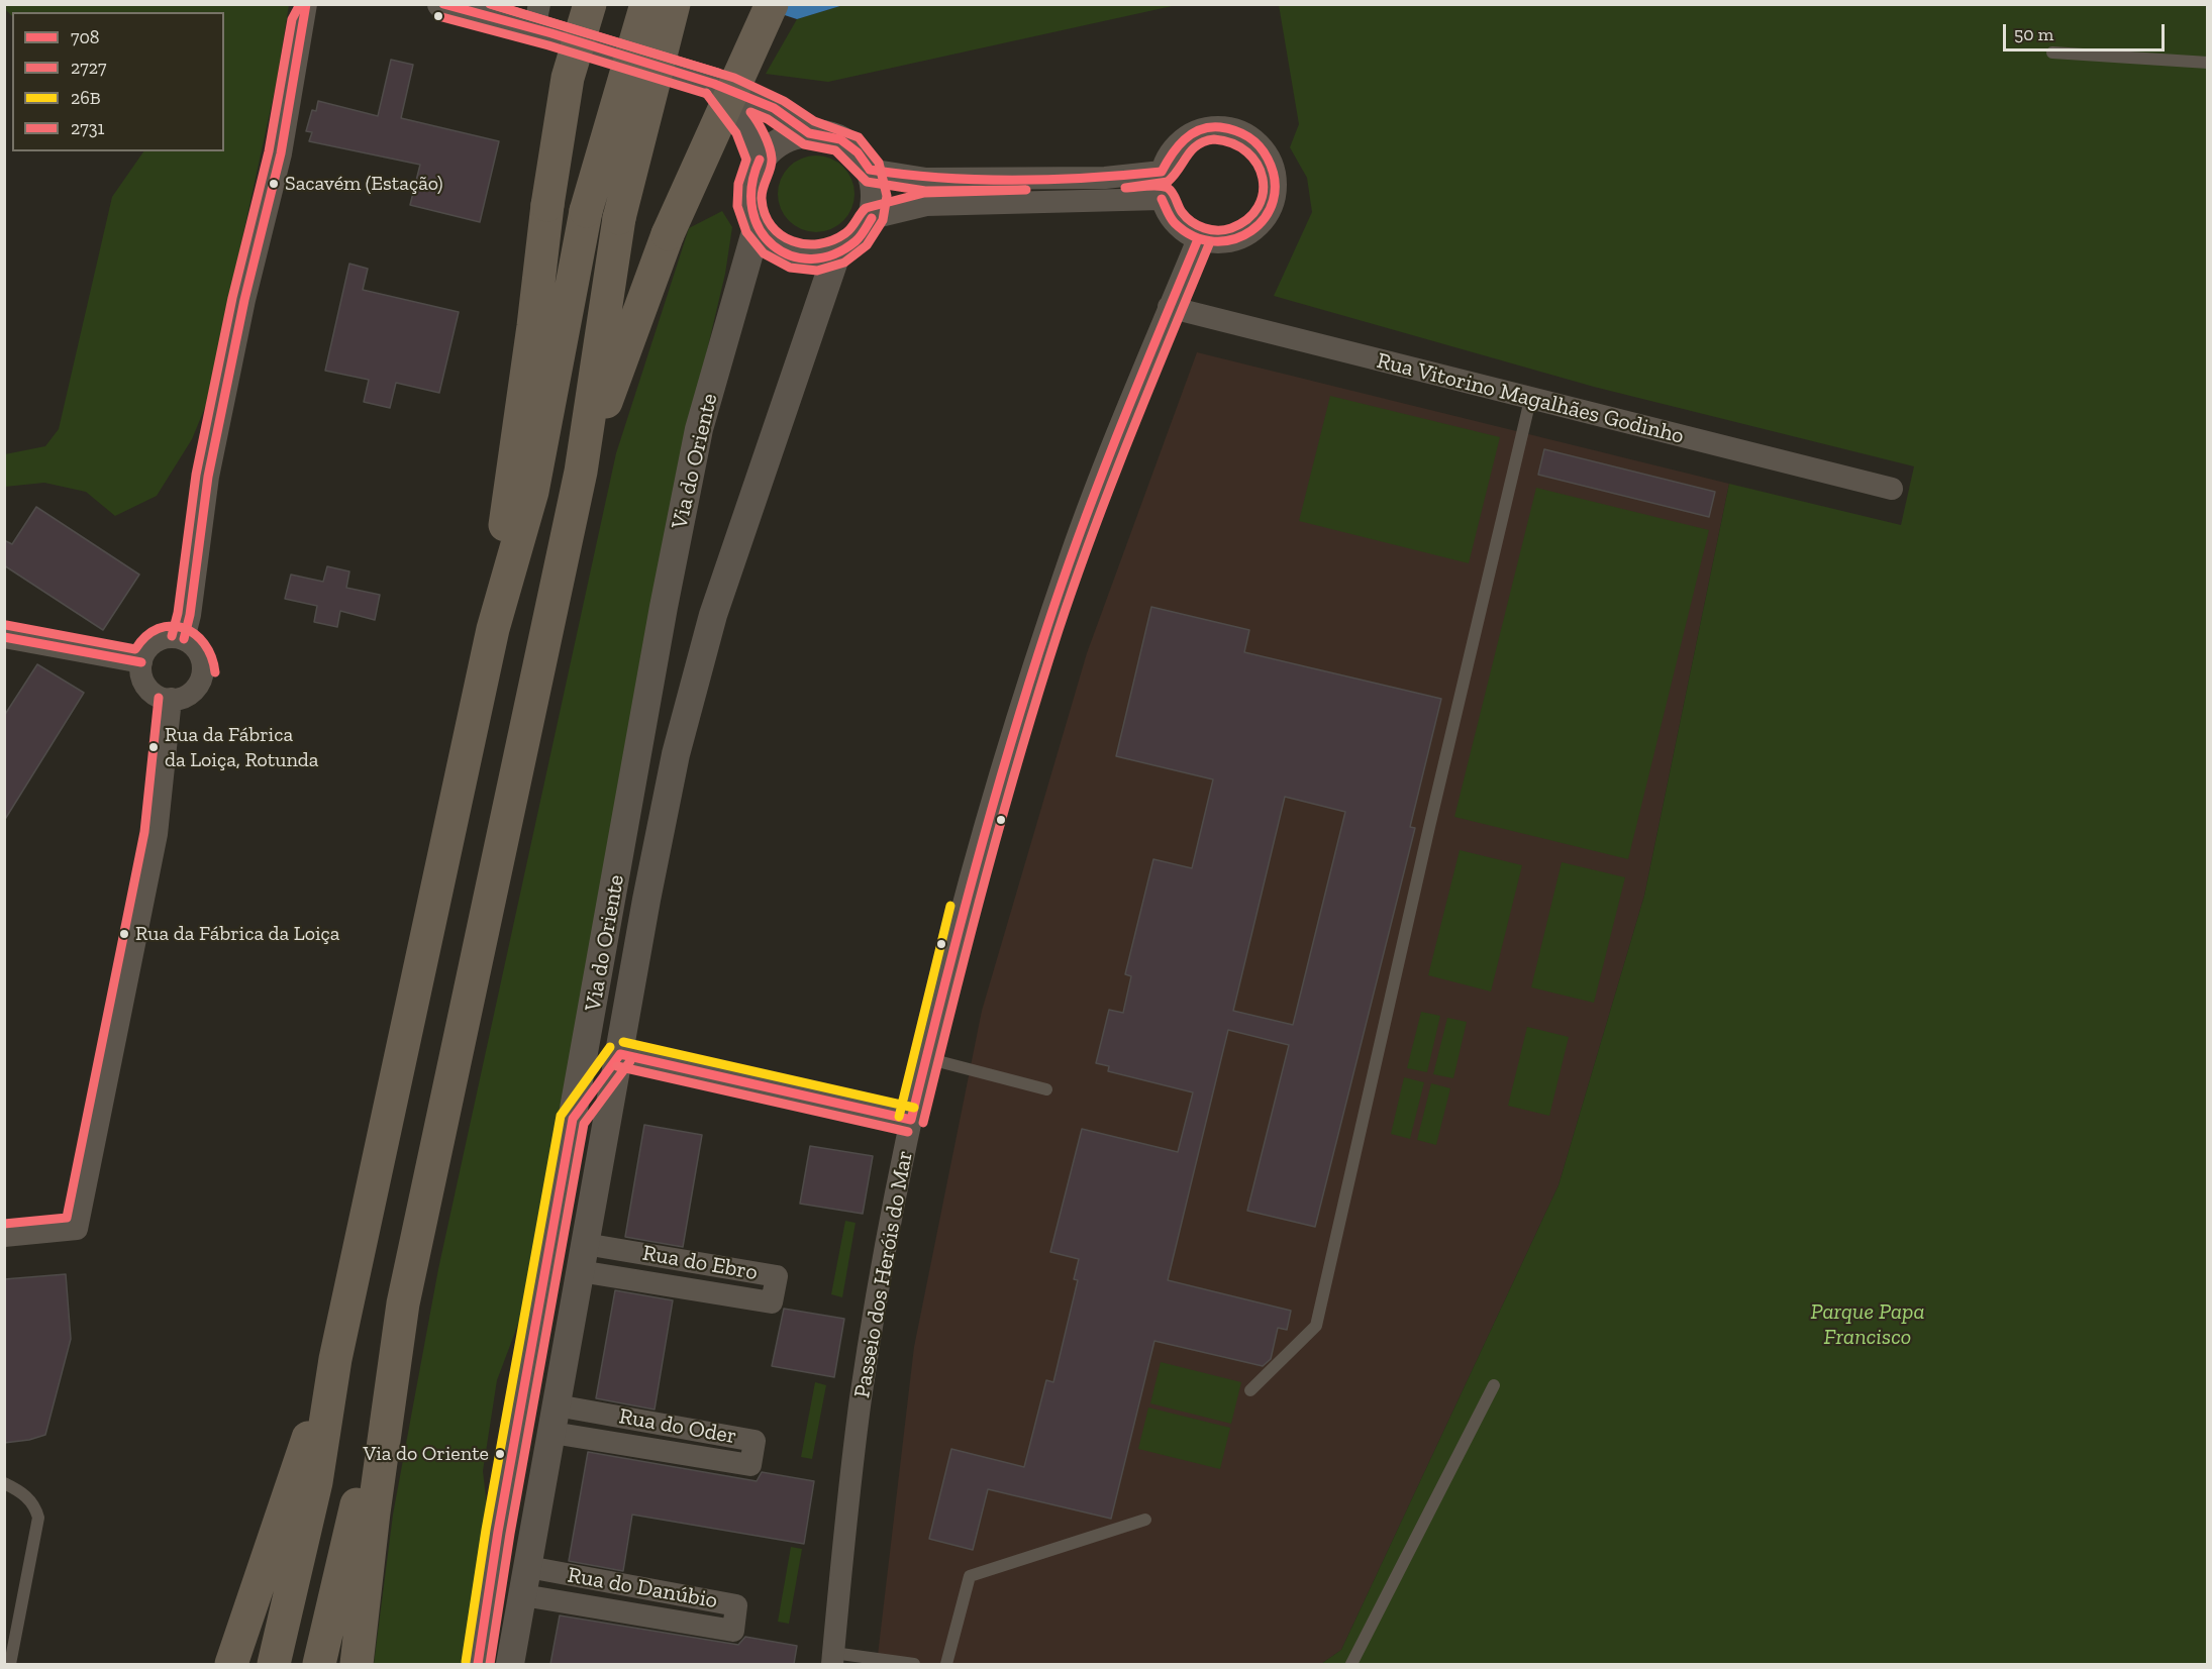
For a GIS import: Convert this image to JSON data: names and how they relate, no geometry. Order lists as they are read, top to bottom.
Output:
{
  "streets": {
    "street": [
      "Rua Vitorino Magalhães Godinho",
      "Via do Oriente",
      "Rua do Ebro",
      "Passeio dos Heróis do Mar",
      "Rua do Oder",
      "Rua do Danúbio"
    ]
  },
  "crossings": [
    ["Rua Vitorino Magalhães Godinho", "Passeio dos Heróis do Mar"],
    ["Via do Oriente", "Rua do Ebro"],
    ["Via do Oriente", "Rua do Oder"],
    ["Via do Oriente", "Rua do Danúbio"]
  ],
  "parks": ["Parque Papa Francisco"],
  "places": [
    "Sacavém (Estação)",
    "Rua da Fábrica da Loiça, Rotunda",
    "Rua da Fábrica da Loiça",
    "Via do Oriente"
  ],
  "lines": [
    "transit line 708",
    "transit line 2727",
    "transit line 2731",
    "transit line 26B"
  ],
  "legend": [
    "708",
    "2727",
    "26B",
    "2731"
  ],
  "scale_bar": "50 m"
}
